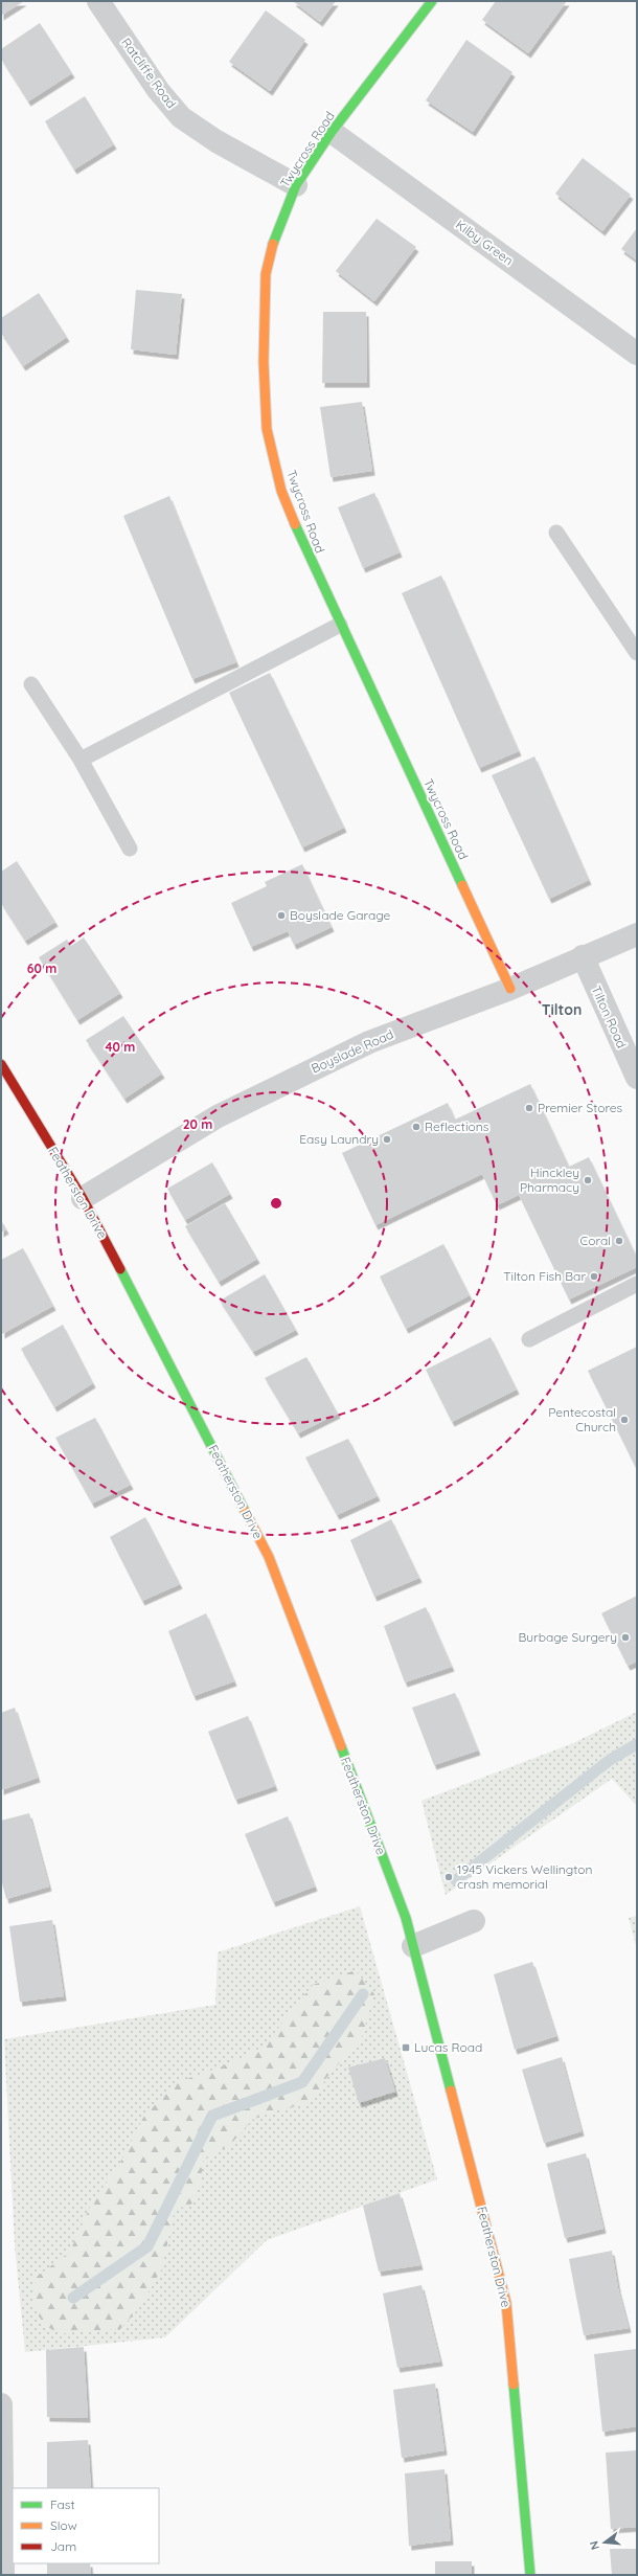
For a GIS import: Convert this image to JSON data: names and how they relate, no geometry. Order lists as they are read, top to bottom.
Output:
{
  "streets": {
    "street": [
      "Ratcliffe Road",
      "Twycross Road",
      "Kilby Green",
      "Tilton Road",
      "Boyslade Road",
      "Featherston Drive"
    ]
  },
  "crossings": [
    ["Ratcliffe Road", "Twycross Road"],
    ["Twycross Road", "Kilby Green"],
    ["Twycross Road", "Boyslade Road"],
    ["Tilton Road", "Boyslade Road"],
    ["Boyslade Road", "Featherston Drive"]
  ],
  "districts": ["Tilton"],
  "places": {
    "other": [
      "Boyslade Garage",
      "Premier Stores",
      "Reflections",
      "Easy Laundry",
      "Hinckley Pharmacy",
      "Coral",
      "Tilton Fish Bar",
      "Pentecostal Church",
      "Burbage Surgery",
      "1945 Vickers Wellington crash memorial"
    ],
    "transit": ["Lucas Road"]
  },
  "legend": ["Fast", "Slow", "Jam"],
  "north": "left",
  "rings": ["60 m", "40 m", "20 m"]
}
